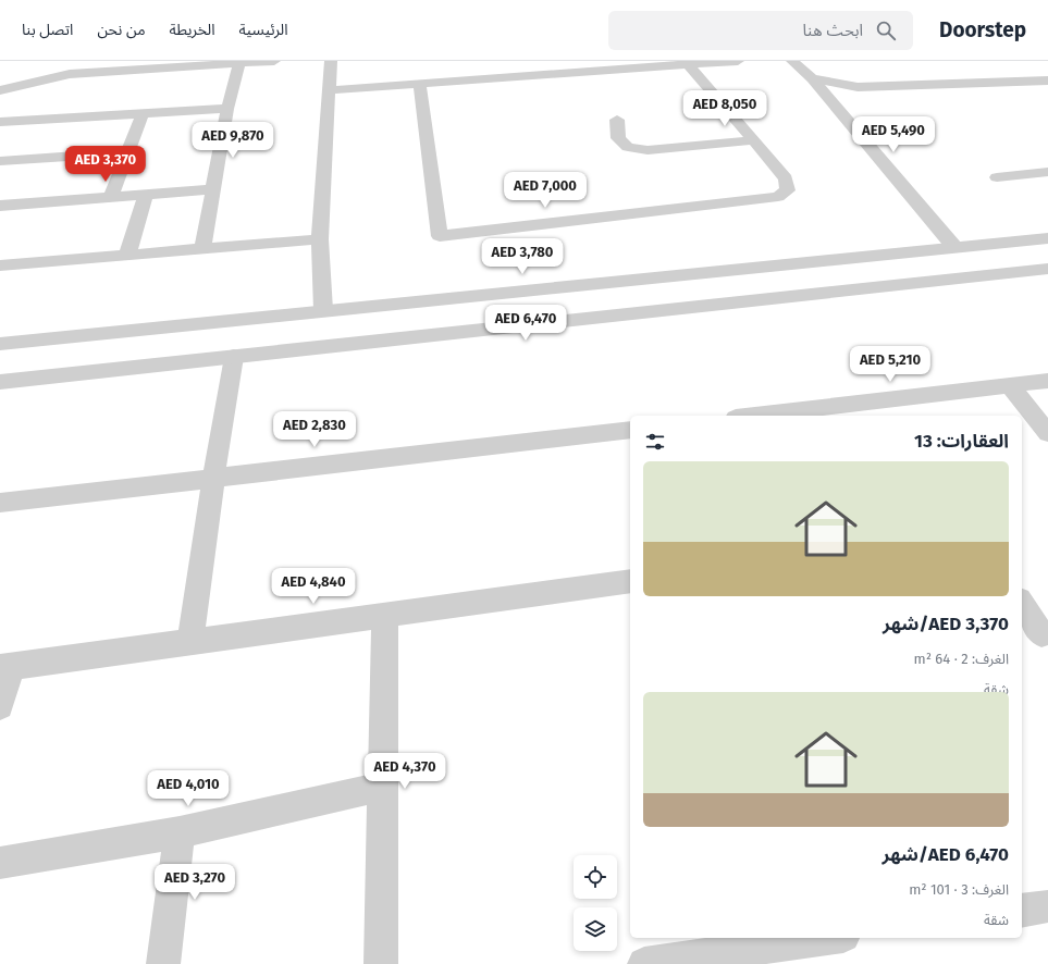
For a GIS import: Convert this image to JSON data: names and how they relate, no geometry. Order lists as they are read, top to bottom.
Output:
{
  "page": {
    "header": "Doorstep",
    "search": "ابحث هنا",
    "nav": [
      "الرئيسية",
      "الخريطة",
      "من نحن",
      "اتصل بنا"
    ],
    "price": [
      "AED 8,050",
      "AED 5,490",
      "AED 9,870",
      "AED 3,370",
      "AED 7,000",
      "AED 3,780",
      "AED 6,470",
      "AED 5,210",
      "AED 2,830",
      "AED 4,840",
      "AED 4,370",
      "AED 4,010",
      "AED 3,270"
    ],
    "heading": "العقارات: 13",
    "list": [
      {
        "name": "AED 3,370/شهر",
        "note": "الغرف: 2 · 64 m² · شقة"
      },
      {
        "name": "AED 6,470/شهر",
        "note": "الغرف: 3 · 101 m² · شقة"
      }
    ]
  }
}
